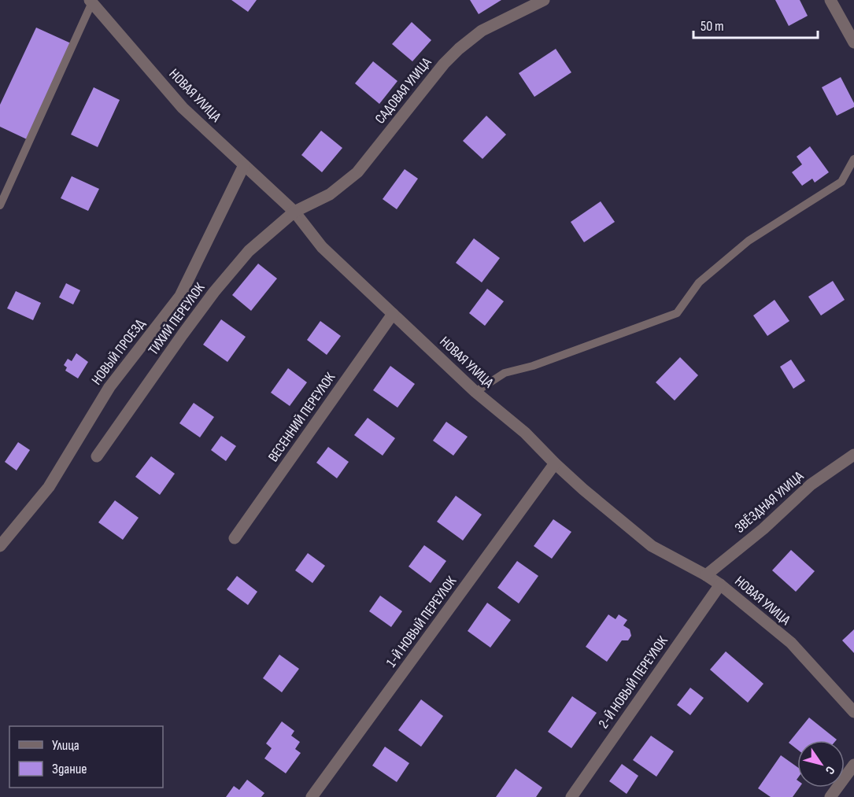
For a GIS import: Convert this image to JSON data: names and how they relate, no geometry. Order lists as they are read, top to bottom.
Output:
{
  "streets": {
    "street": [
      "САДОВАЯ УЛИЦА",
      "НОВАЯ УЛИЦА",
      "ТИХИЙ ПЕРЕУЛОК",
      "НОВЫЙ ПРОЕЗД",
      "ВЕСЕННИЙ ПЕРЕУЛОК",
      "ЗВЁЗДНАЯ УЛИЦА",
      "1-Й НОВЫЙ ПЕРЕУЛОК",
      "2-Й НОВЫЙ ПЕРЕУЛОК"
    ]
  },
  "crossings": [
    ["САДОВАЯ УЛИЦА", "НОВАЯ УЛИЦА"],
    ["САДОВАЯ УЛИЦА", "ТИХИЙ ПЕРЕУЛОК"],
    ["НОВАЯ УЛИЦА", "ТИХИЙ ПЕРЕУЛОК"],
    ["НОВАЯ УЛИЦА", "НОВЫЙ ПРОЕЗД"],
    ["НОВАЯ УЛИЦА", "ВЕСЕННИЙ ПЕРЕУЛОК"],
    ["НОВАЯ УЛИЦА", "ЗВЁЗДНАЯ УЛИЦА"],
    ["НОВАЯ УЛИЦА", "1-Й НОВЫЙ ПЕРЕУЛОК"],
    ["НОВАЯ УЛИЦА", "2-Й НОВЫЙ ПЕРЕУЛОК"]
  ],
  "legend": ["Улица", "Здание"],
  "scale_bar": "50 m",
  "north": "bottom right"
}
